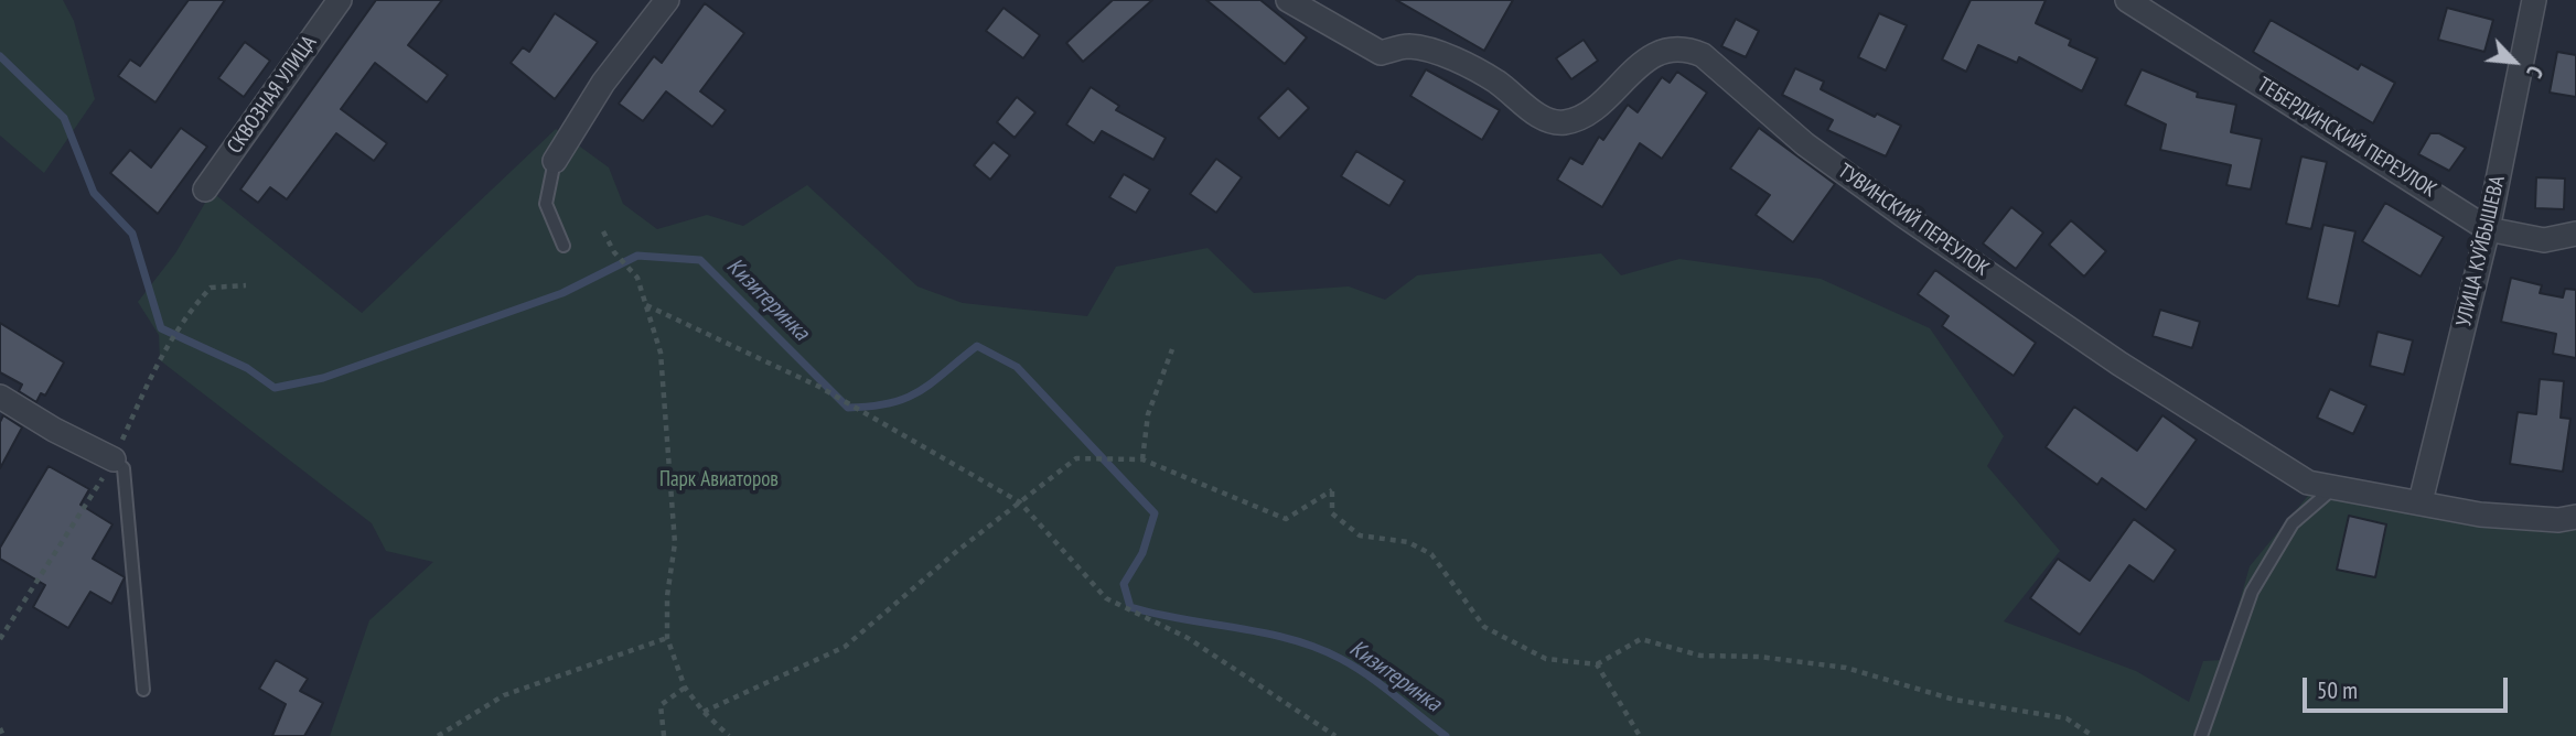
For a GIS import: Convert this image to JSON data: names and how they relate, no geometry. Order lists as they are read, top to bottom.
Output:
{
  "streets": {
    "street": [
      "СКВОЗНАЯ УЛИЦА",
      "ТЕБЕРДИНСКИЙ ПЕРЕУЛОК",
      "ТУВИНСКИЙ ПЕРЕУЛОК",
      "УЛИЦА КУЙБЫШЕВА"
    ]
  },
  "crossings": [
    ["ТЕБЕРДИНСКИЙ ПЕРЕУЛОК", "УЛИЦА КУЙБЫШЕВА"],
    ["ТУВИНСКИЙ ПЕРЕУЛОК", "УЛИЦА КУЙБЫШЕВА"]
  ],
  "water": ["Кизитеринка"],
  "parks": ["Парк Авиаторов"],
  "scale_bar": "50 m",
  "north": "bottom right"
}
